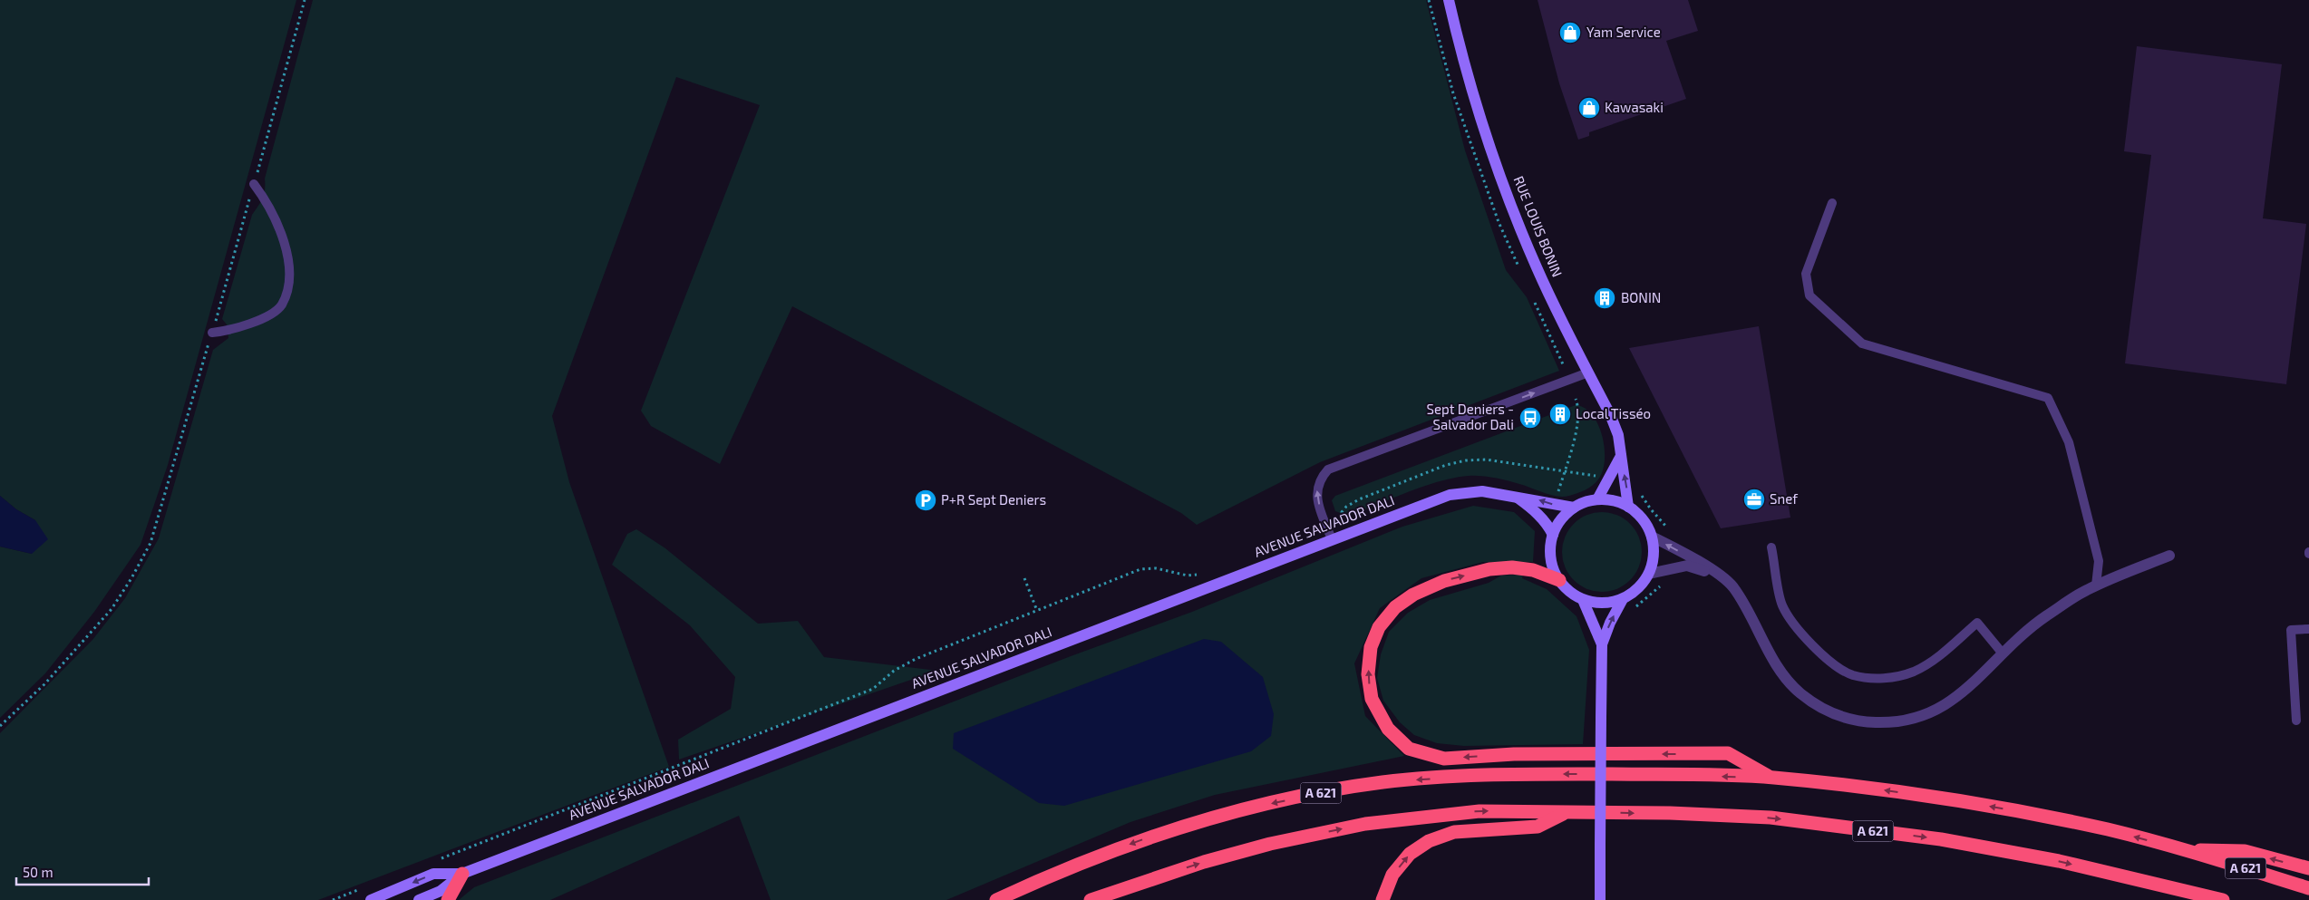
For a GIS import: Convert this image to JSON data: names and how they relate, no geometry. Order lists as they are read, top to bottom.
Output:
{
  "streets": {
    "highway": ["A 621"],
    "street": ["RUE LOUIS BONIN", "AVENUE SALVADOR DALI"]
  },
  "crossings": [
    ["RUE LOUIS BONIN", "AVENUE SALVADOR DALI"]
  ],
  "places": {
    "shop": ["Yam Service", "Kawasaki"],
    "building": ["BONIN", "Local Tisséo"],
    "bus stop": ["Sept Deniers - Salvador Dali"],
    "office": ["Snef"],
    "parking": ["P+R Sept Deniers"]
  },
  "scale_bar": "50 m"
}
